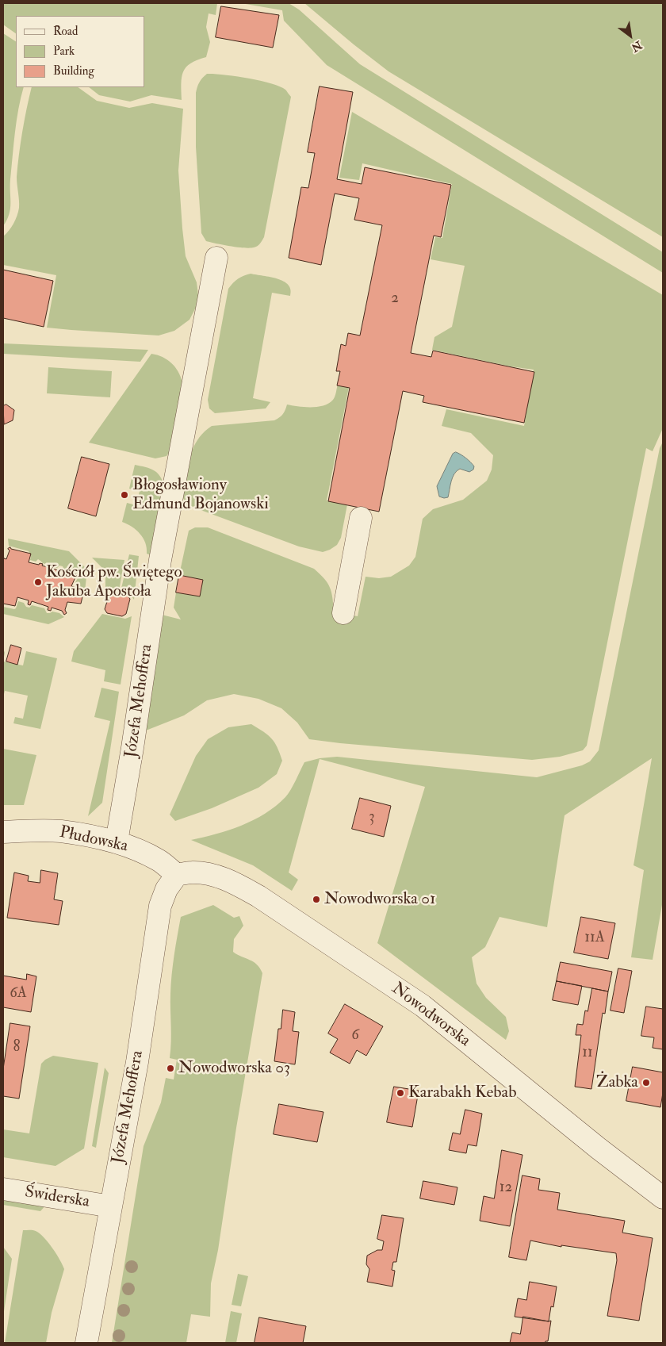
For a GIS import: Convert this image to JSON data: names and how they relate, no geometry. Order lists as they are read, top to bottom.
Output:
{
  "streets": {
    "street": [
      "Józefa Mehoffera",
      "Płudowska",
      "Nowodworska",
      "Świderska"
    ]
  },
  "crossings": [
    ["Józefa Mehoffera", "Płudowska"],
    ["Józefa Mehoffera", "Nowodworska"],
    ["Józefa Mehoffera", "Świderska"],
    ["Płudowska", "Nowodworska"]
  ],
  "places": [
    "Błogosławiony Edmund Bojanowski",
    "Kościół pw. Świętego Jakuba Apostoła",
    "Nowodworska 01",
    "Nowodworska 03",
    "Żabka",
    "Karabakh Kebab"
  ],
  "house_numbers": [
    "2",
    "3",
    "11A",
    "6A",
    "6",
    "8",
    "11",
    "12"
  ],
  "legend": ["Road", "Park", "Building"],
  "north": "bottom right"
}
